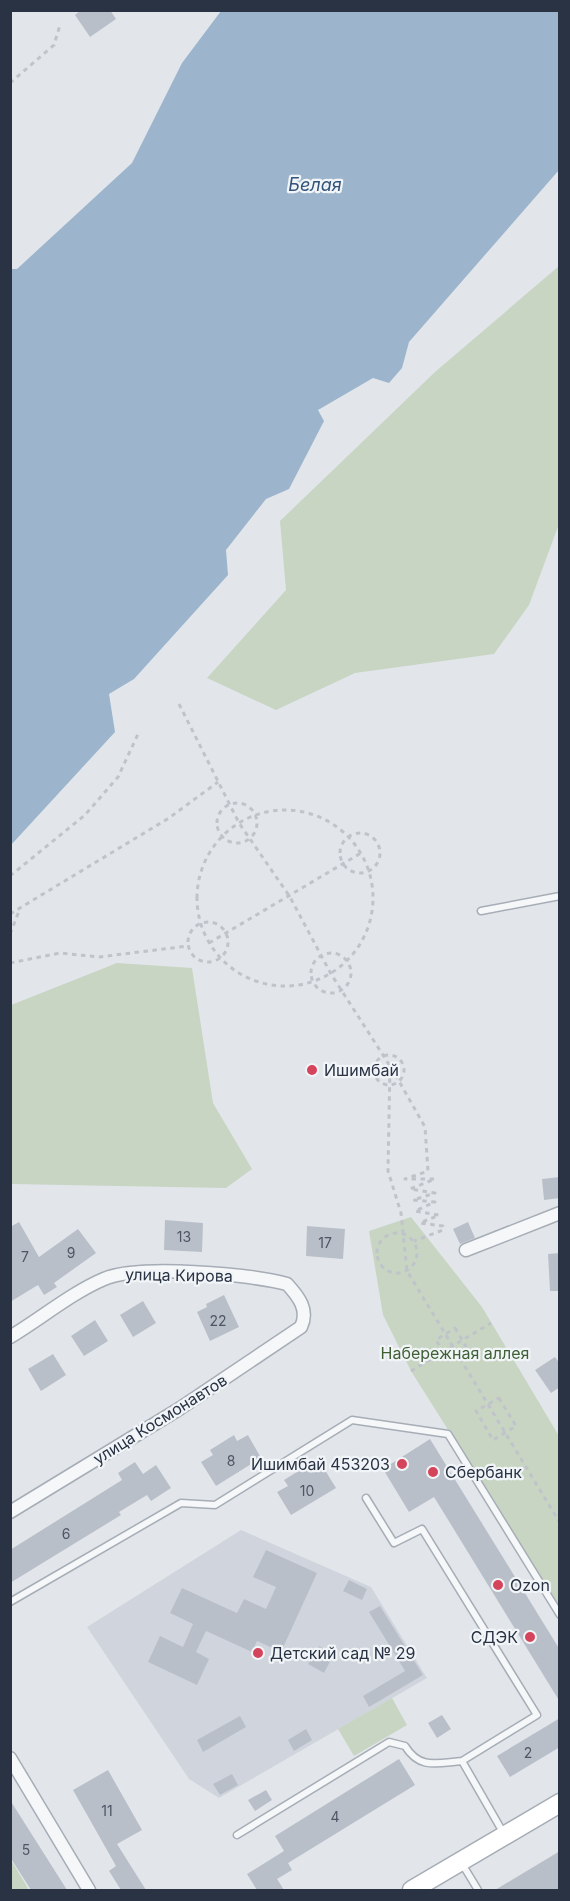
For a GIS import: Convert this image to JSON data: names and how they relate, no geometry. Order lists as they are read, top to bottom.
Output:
{
  "streets": {
    "street": ["улица Кирова", "улица Космонавтов"]
  },
  "crossings": [
    ["улица Кирова", "улица Космонавтов"]
  ],
  "water": ["Белая"],
  "parks": ["Набережная аллея"],
  "places": [
    "Ишимбай",
    "Ишимбай 453203",
    "Сбербанк",
    "Ozon",
    "СДЭК",
    "Детский сад № 29"
  ],
  "house_numbers": [
    "13",
    "17",
    "9",
    "7",
    "22",
    "8",
    "10",
    "6",
    "2",
    "11",
    "4",
    "5"
  ]
}
